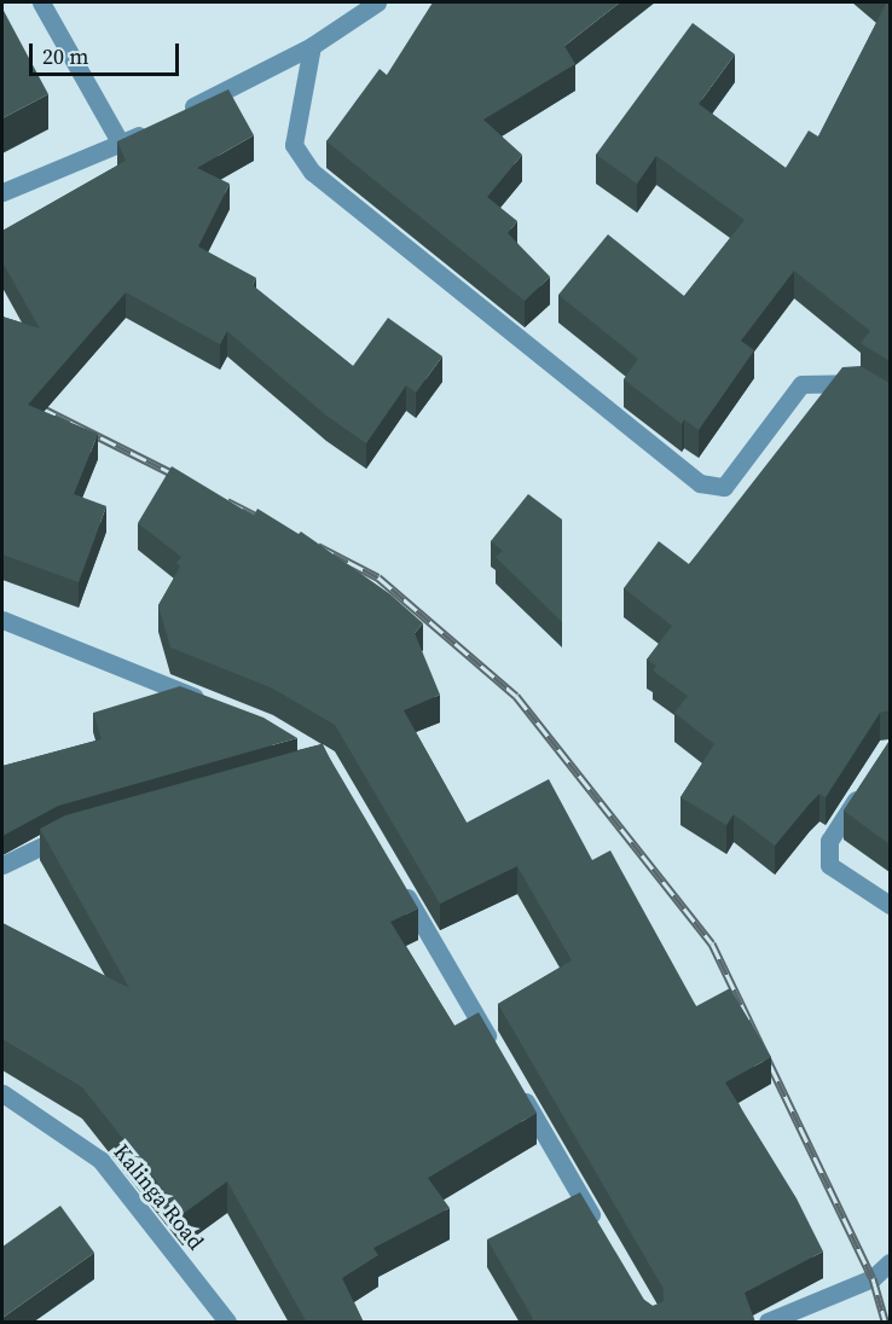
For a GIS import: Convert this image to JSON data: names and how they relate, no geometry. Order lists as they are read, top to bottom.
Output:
{
  "streets": {
    "street": ["Kalinga Road"]
  },
  "scale_bar": "20 m"
}
